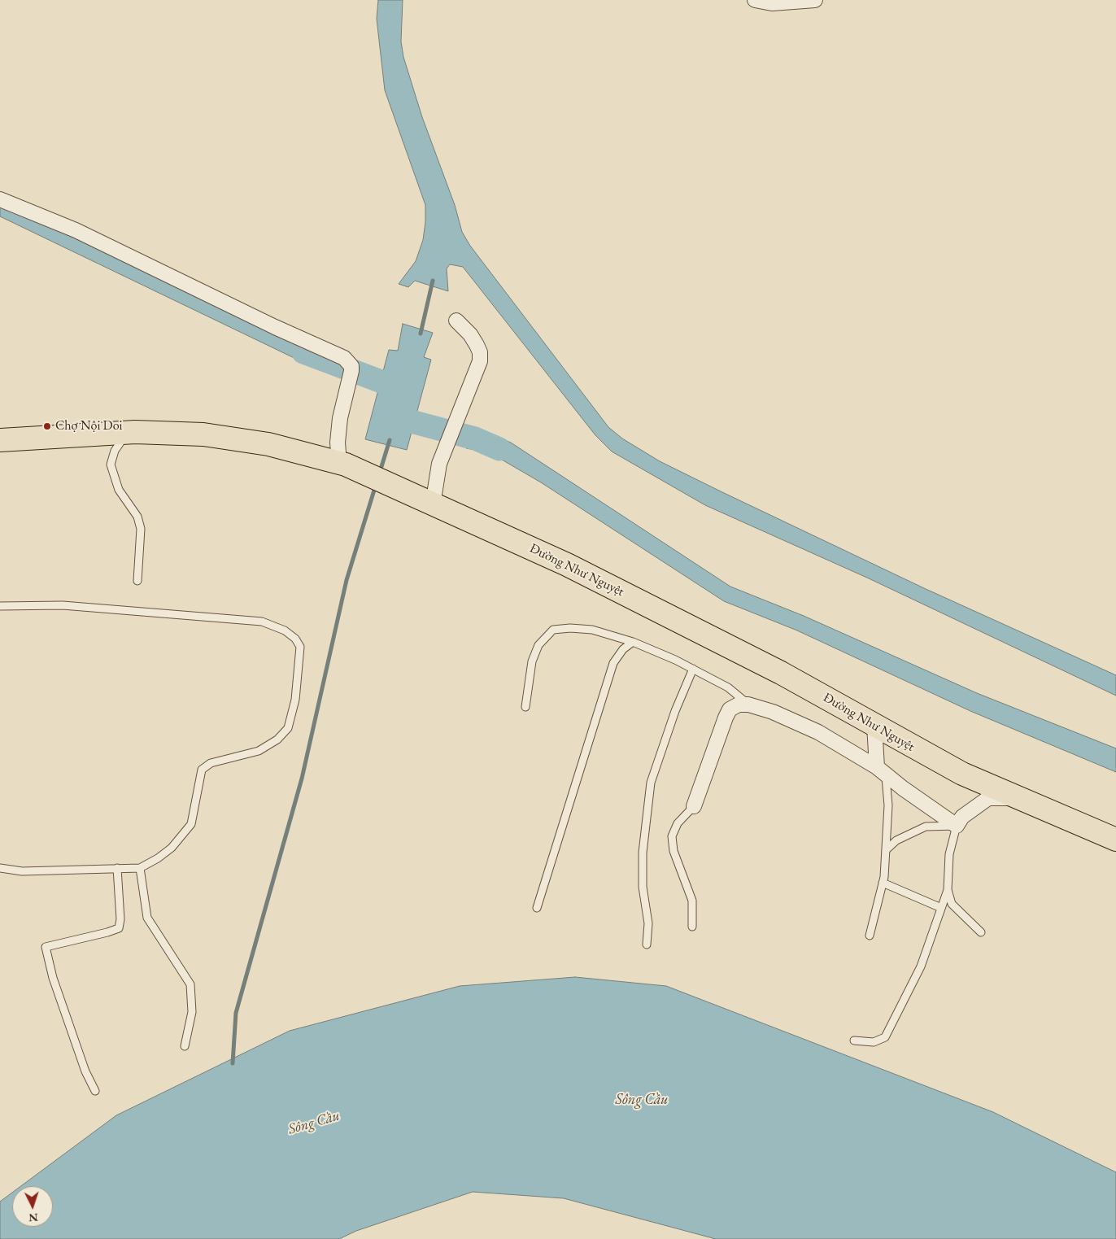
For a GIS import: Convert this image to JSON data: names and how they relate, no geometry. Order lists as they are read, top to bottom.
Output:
{
  "streets": {
    "main road": ["Đường Như Nguyệt"]
  },
  "water": ["Sông Cầu"],
  "places": ["Chợ Nội Doi"],
  "north": "bottom"
}
